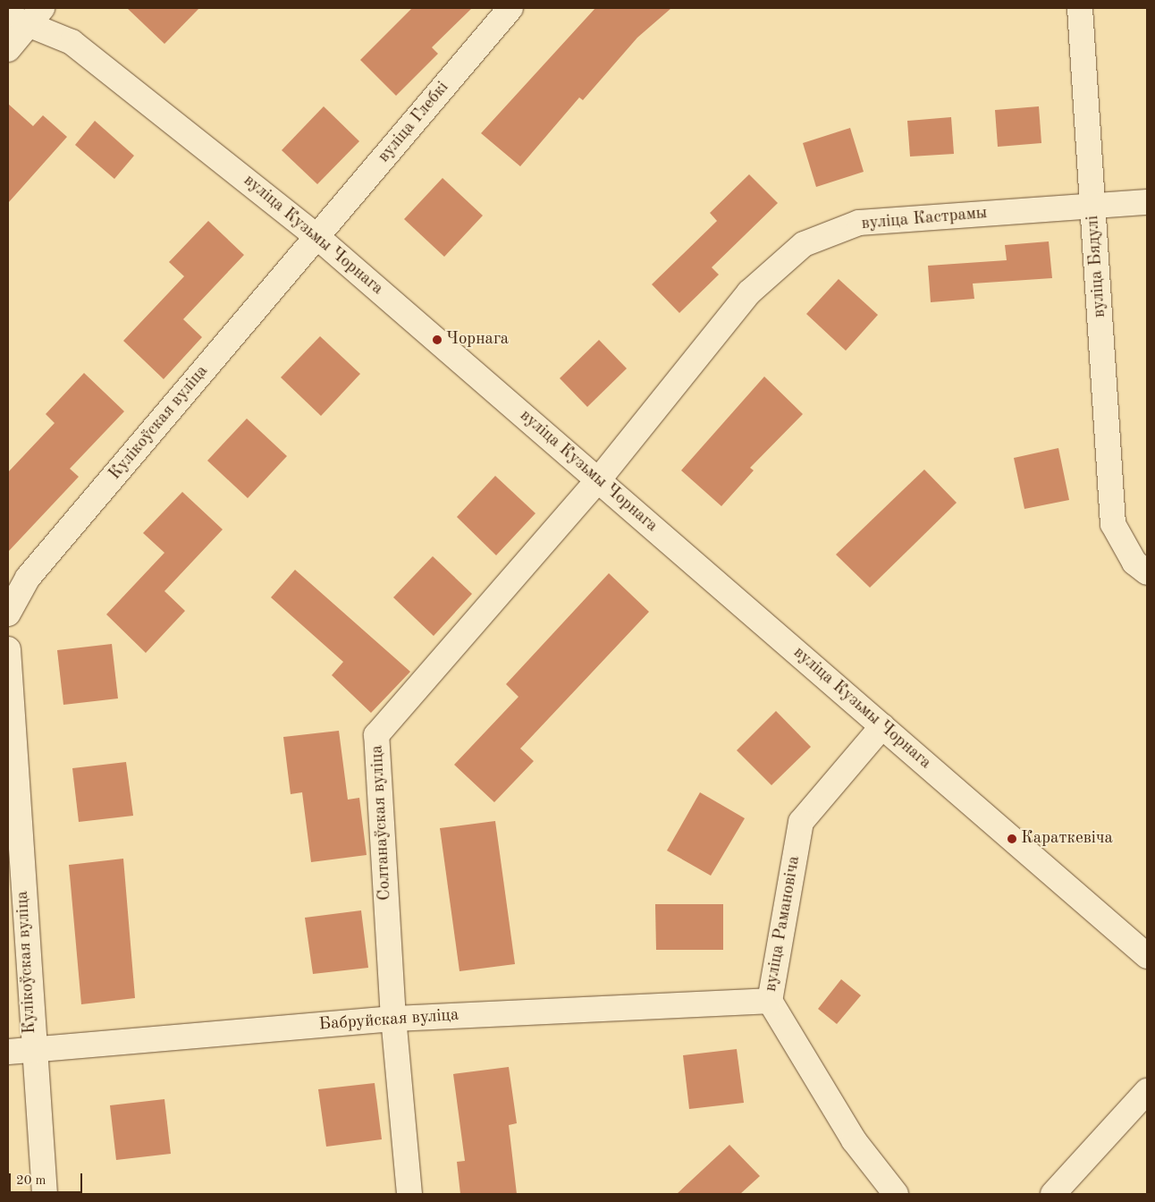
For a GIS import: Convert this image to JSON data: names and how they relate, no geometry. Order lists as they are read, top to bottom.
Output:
{
  "streets": {
    "street": [
      "вуліца Глебкі",
      "вуліца Кастрамы",
      "вуліца Кузьмы Чорнага",
      "вуліца Бядулі",
      "Кулікоўская вуліца",
      "Солтанаўская вуліца",
      "вуліца Рамановіча",
      "Бабруйская вуліца"
    ]
  },
  "crossings": [
    ["вуліца Глебкі", "вуліца Кузьмы Чорнага"],
    ["вуліца Глебкі", "Кулікоўская вуліца"],
    ["вуліца Кастрамы", "вуліца Кузьмы Чорнага"],
    ["вуліца Кастрамы", "вуліца Бядулі"],
    ["вуліца Кастрамы", "Солтанаўская вуліца"],
    ["вуліца Кузьмы Чорнага", "Кулікоўская вуліца"],
    ["вуліца Кузьмы Чорнага", "Солтанаўская вуліца"],
    ["вуліца Кузьмы Чорнага", "вуліца Рамановіча"],
    ["Кулікоўская вуліца", "Бабруйская вуліца"],
    ["Солтанаўская вуліца", "Бабруйская вуліца"],
    ["вуліца Рамановіча", "Бабруйская вуліца"]
  ],
  "places": ["Чорнага", "Караткевіча"],
  "scale_bar": "20 m"
}
